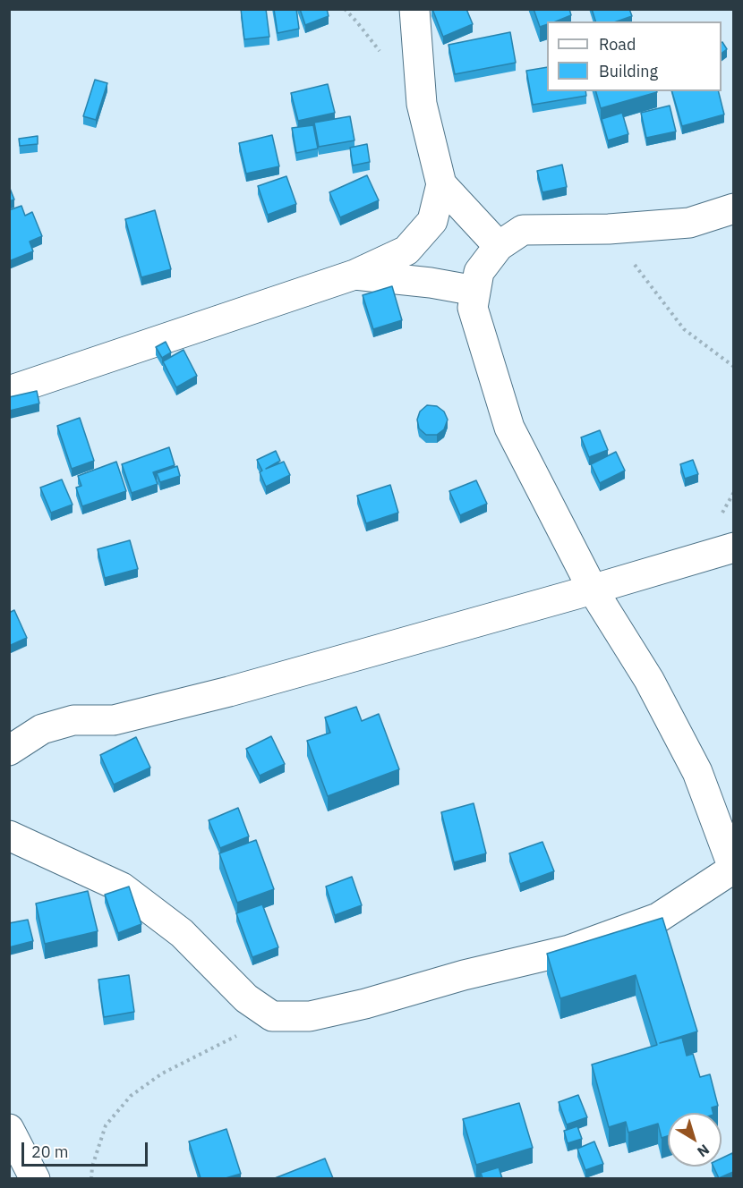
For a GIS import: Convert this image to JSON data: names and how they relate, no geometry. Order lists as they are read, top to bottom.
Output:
{
  "legend": ["Road", "Building"],
  "scale_bar": "20 m",
  "north": "bottom right"
}
